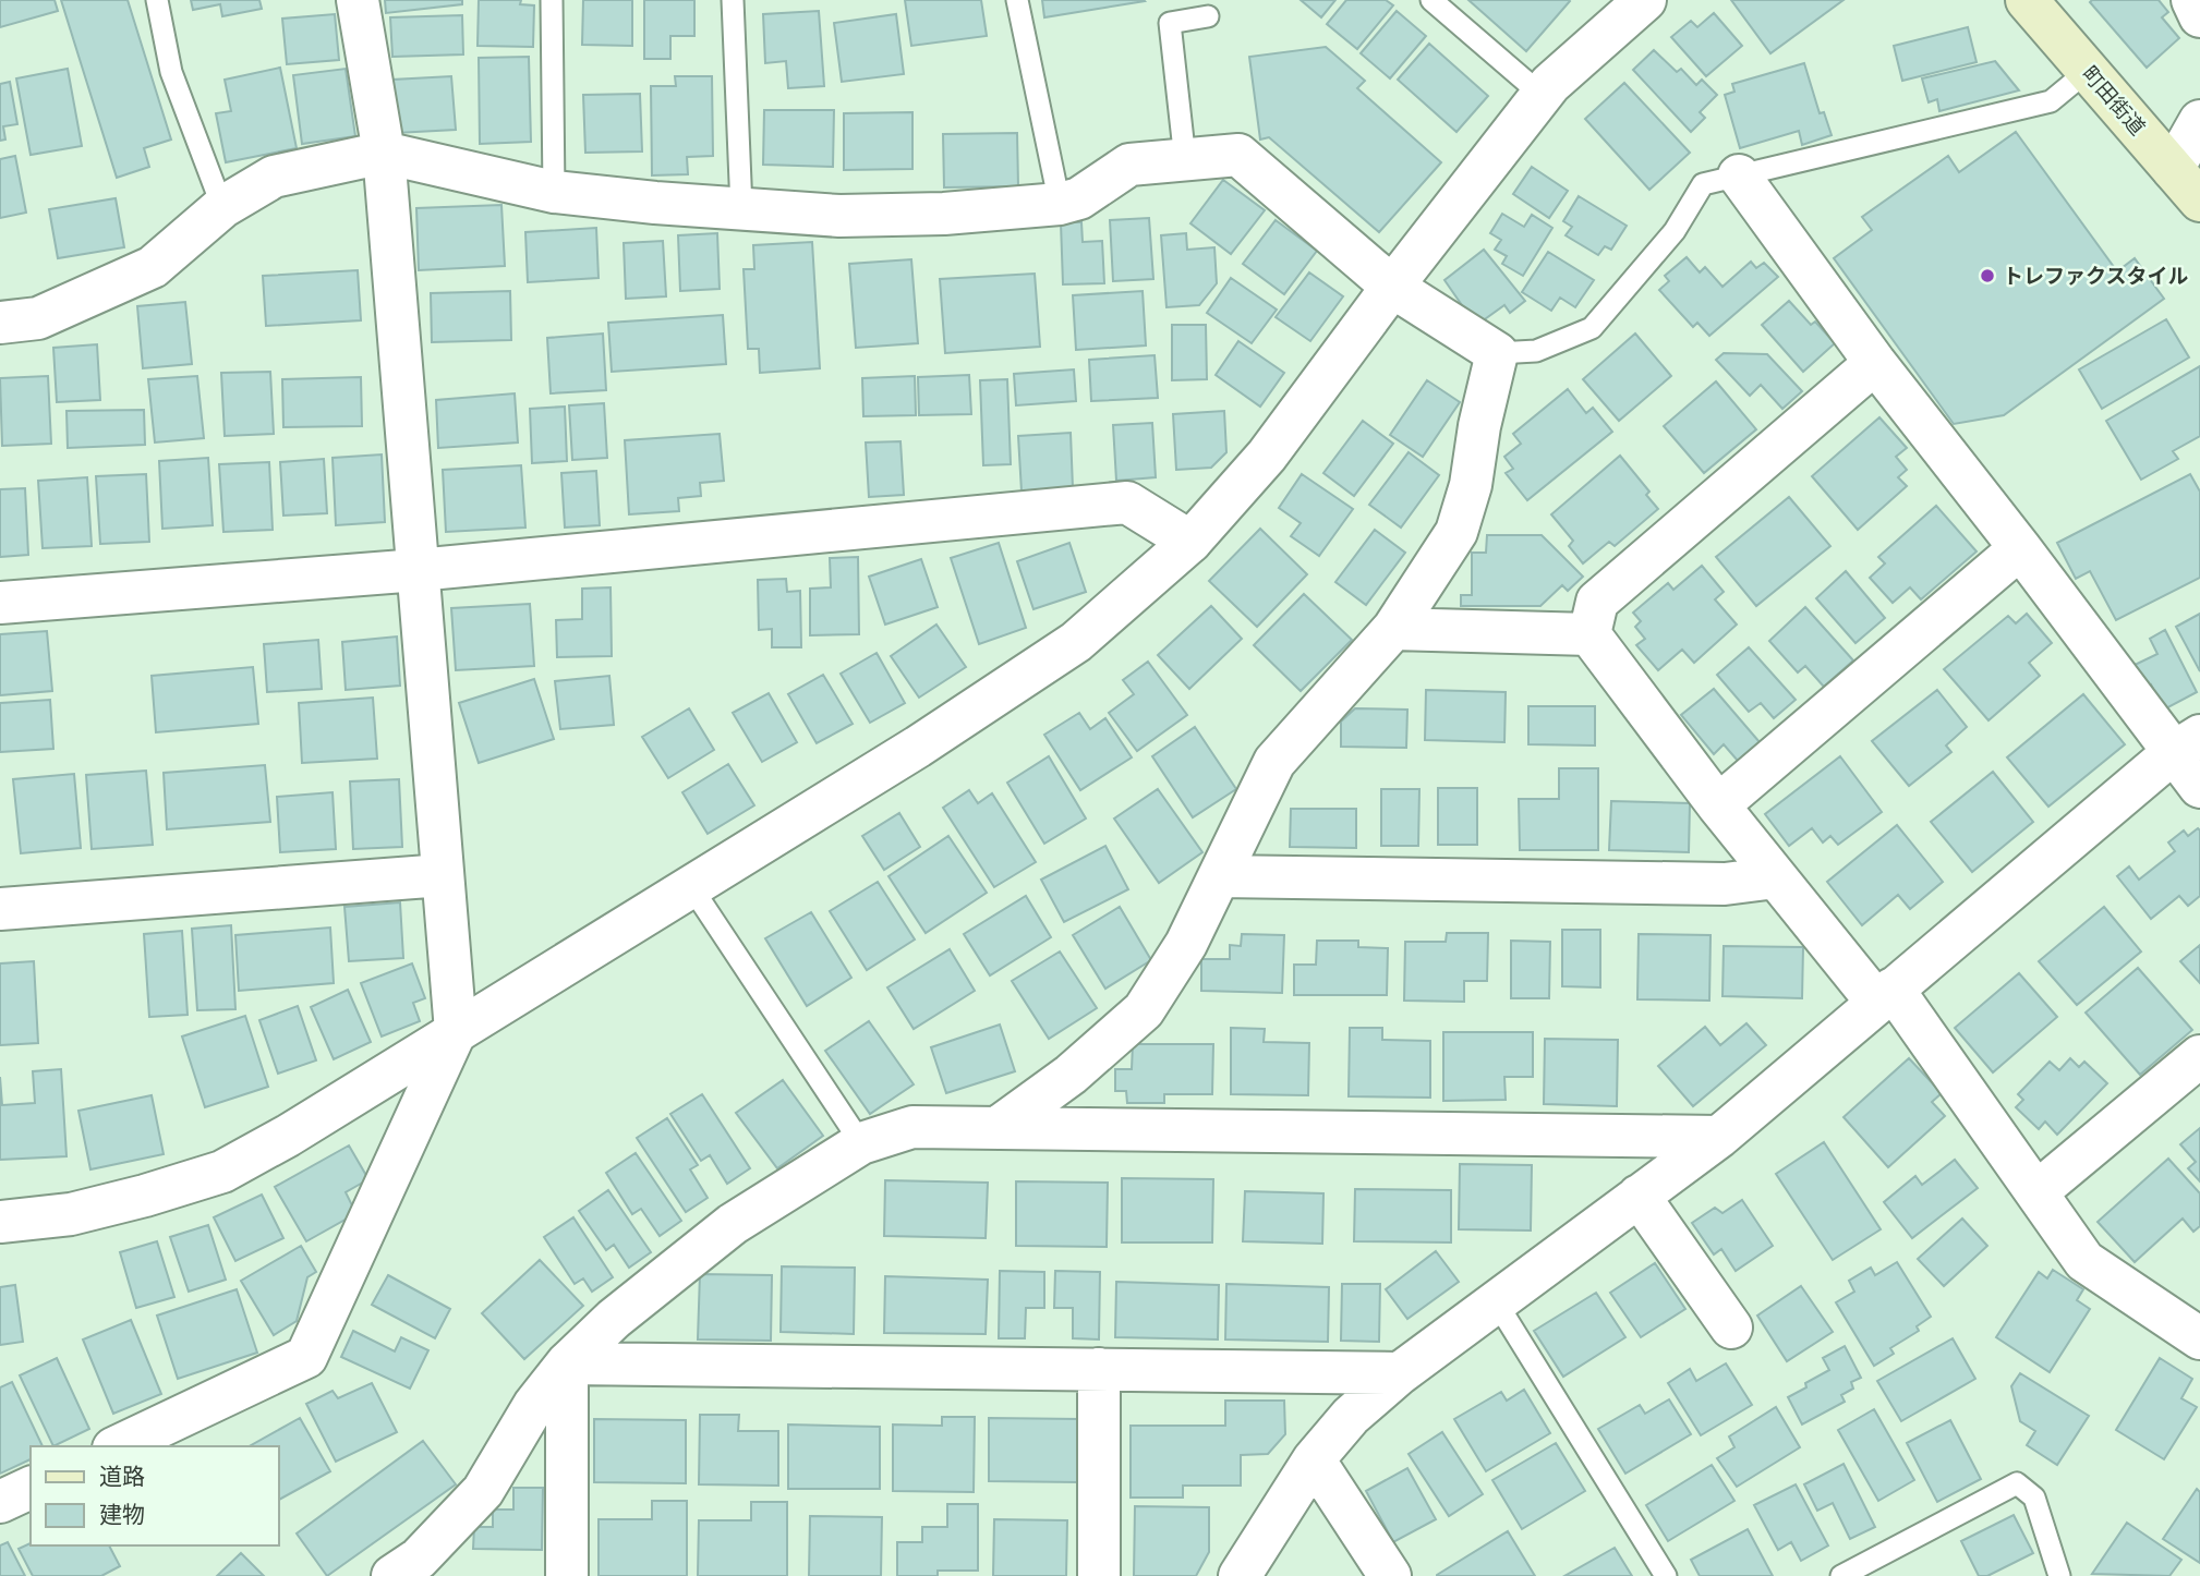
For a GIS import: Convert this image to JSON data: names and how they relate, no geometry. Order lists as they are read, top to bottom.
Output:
{
  "streets": {
    "main road": ["町田街道"]
  },
  "places": ["トレファクスタイル"],
  "legend": ["道路", "建物"]
}
